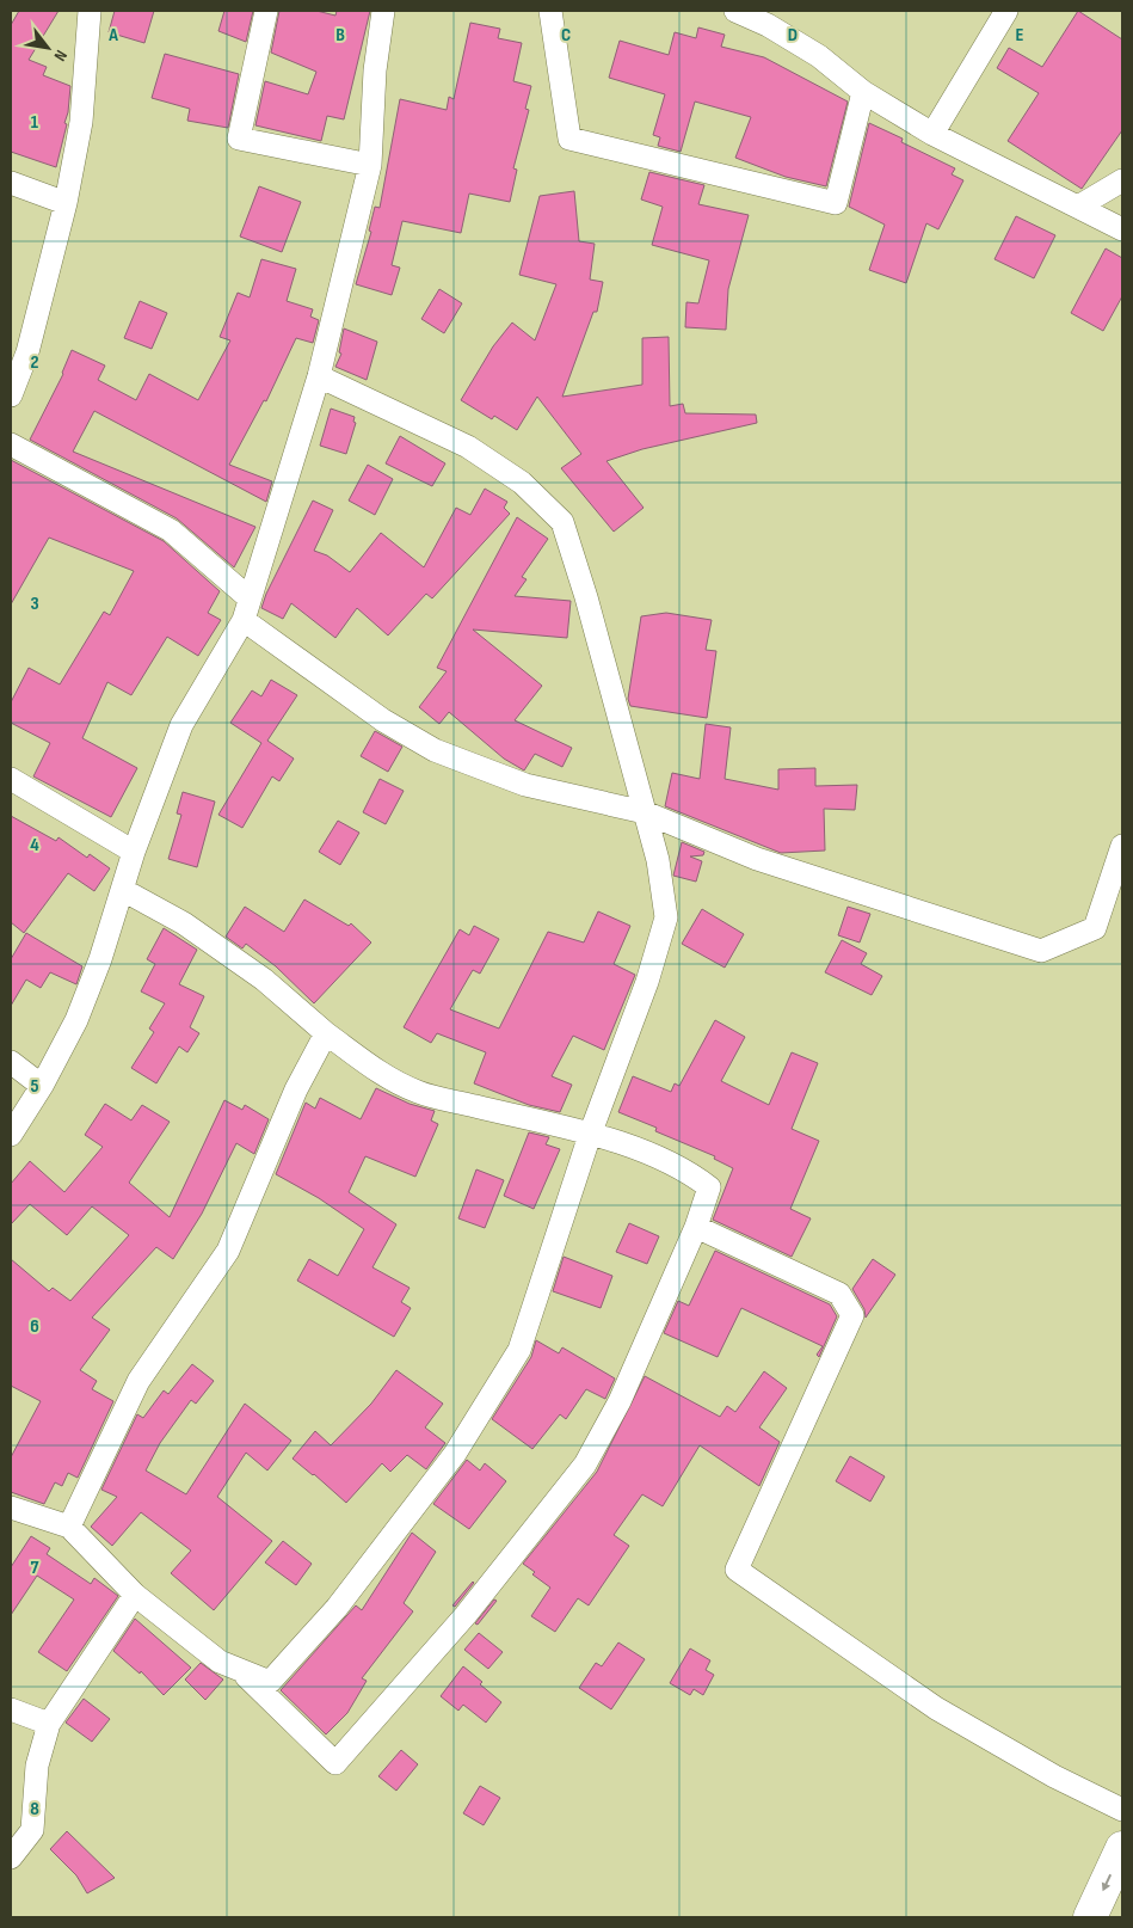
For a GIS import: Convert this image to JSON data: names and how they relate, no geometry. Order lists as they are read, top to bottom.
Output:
{
  "north": "bottom right",
  "grid": {
    "columns": [
      "A",
      "B",
      "C",
      "D",
      "E"
    ],
    "rows": [
      "1",
      "2",
      "3",
      "4",
      "5",
      "6",
      "7",
      "8"
    ]
  }
}
